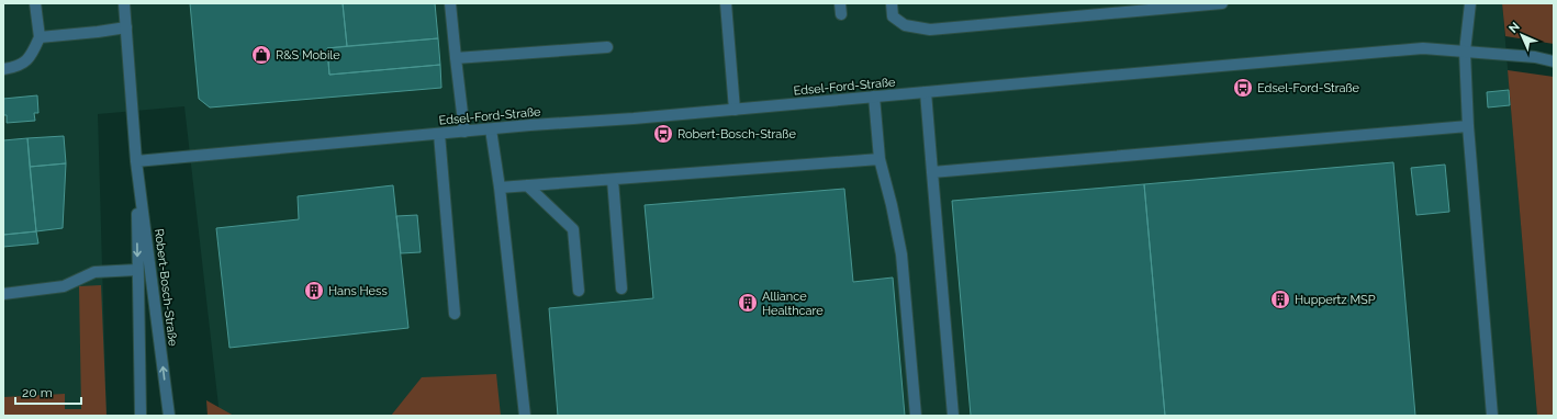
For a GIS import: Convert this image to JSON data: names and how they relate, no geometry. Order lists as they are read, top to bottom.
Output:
{
  "streets": {
    "street": ["Edsel-Ford-Straße", "Robert-Bosch-Straße"]
  },
  "crossings": [
    ["Edsel-Ford-Straße", "Robert-Bosch-Straße"]
  ],
  "places": {
    "shop": ["R&S Mobile"],
    "bus stop": ["Edsel-Ford-Straße", "Robert-Bosch-Straße"],
    "building": ["Hans Hess", "Huppertz MSP", "Alliance Healthcare"]
  },
  "scale_bar": "20 m",
  "north": "top left"
}
